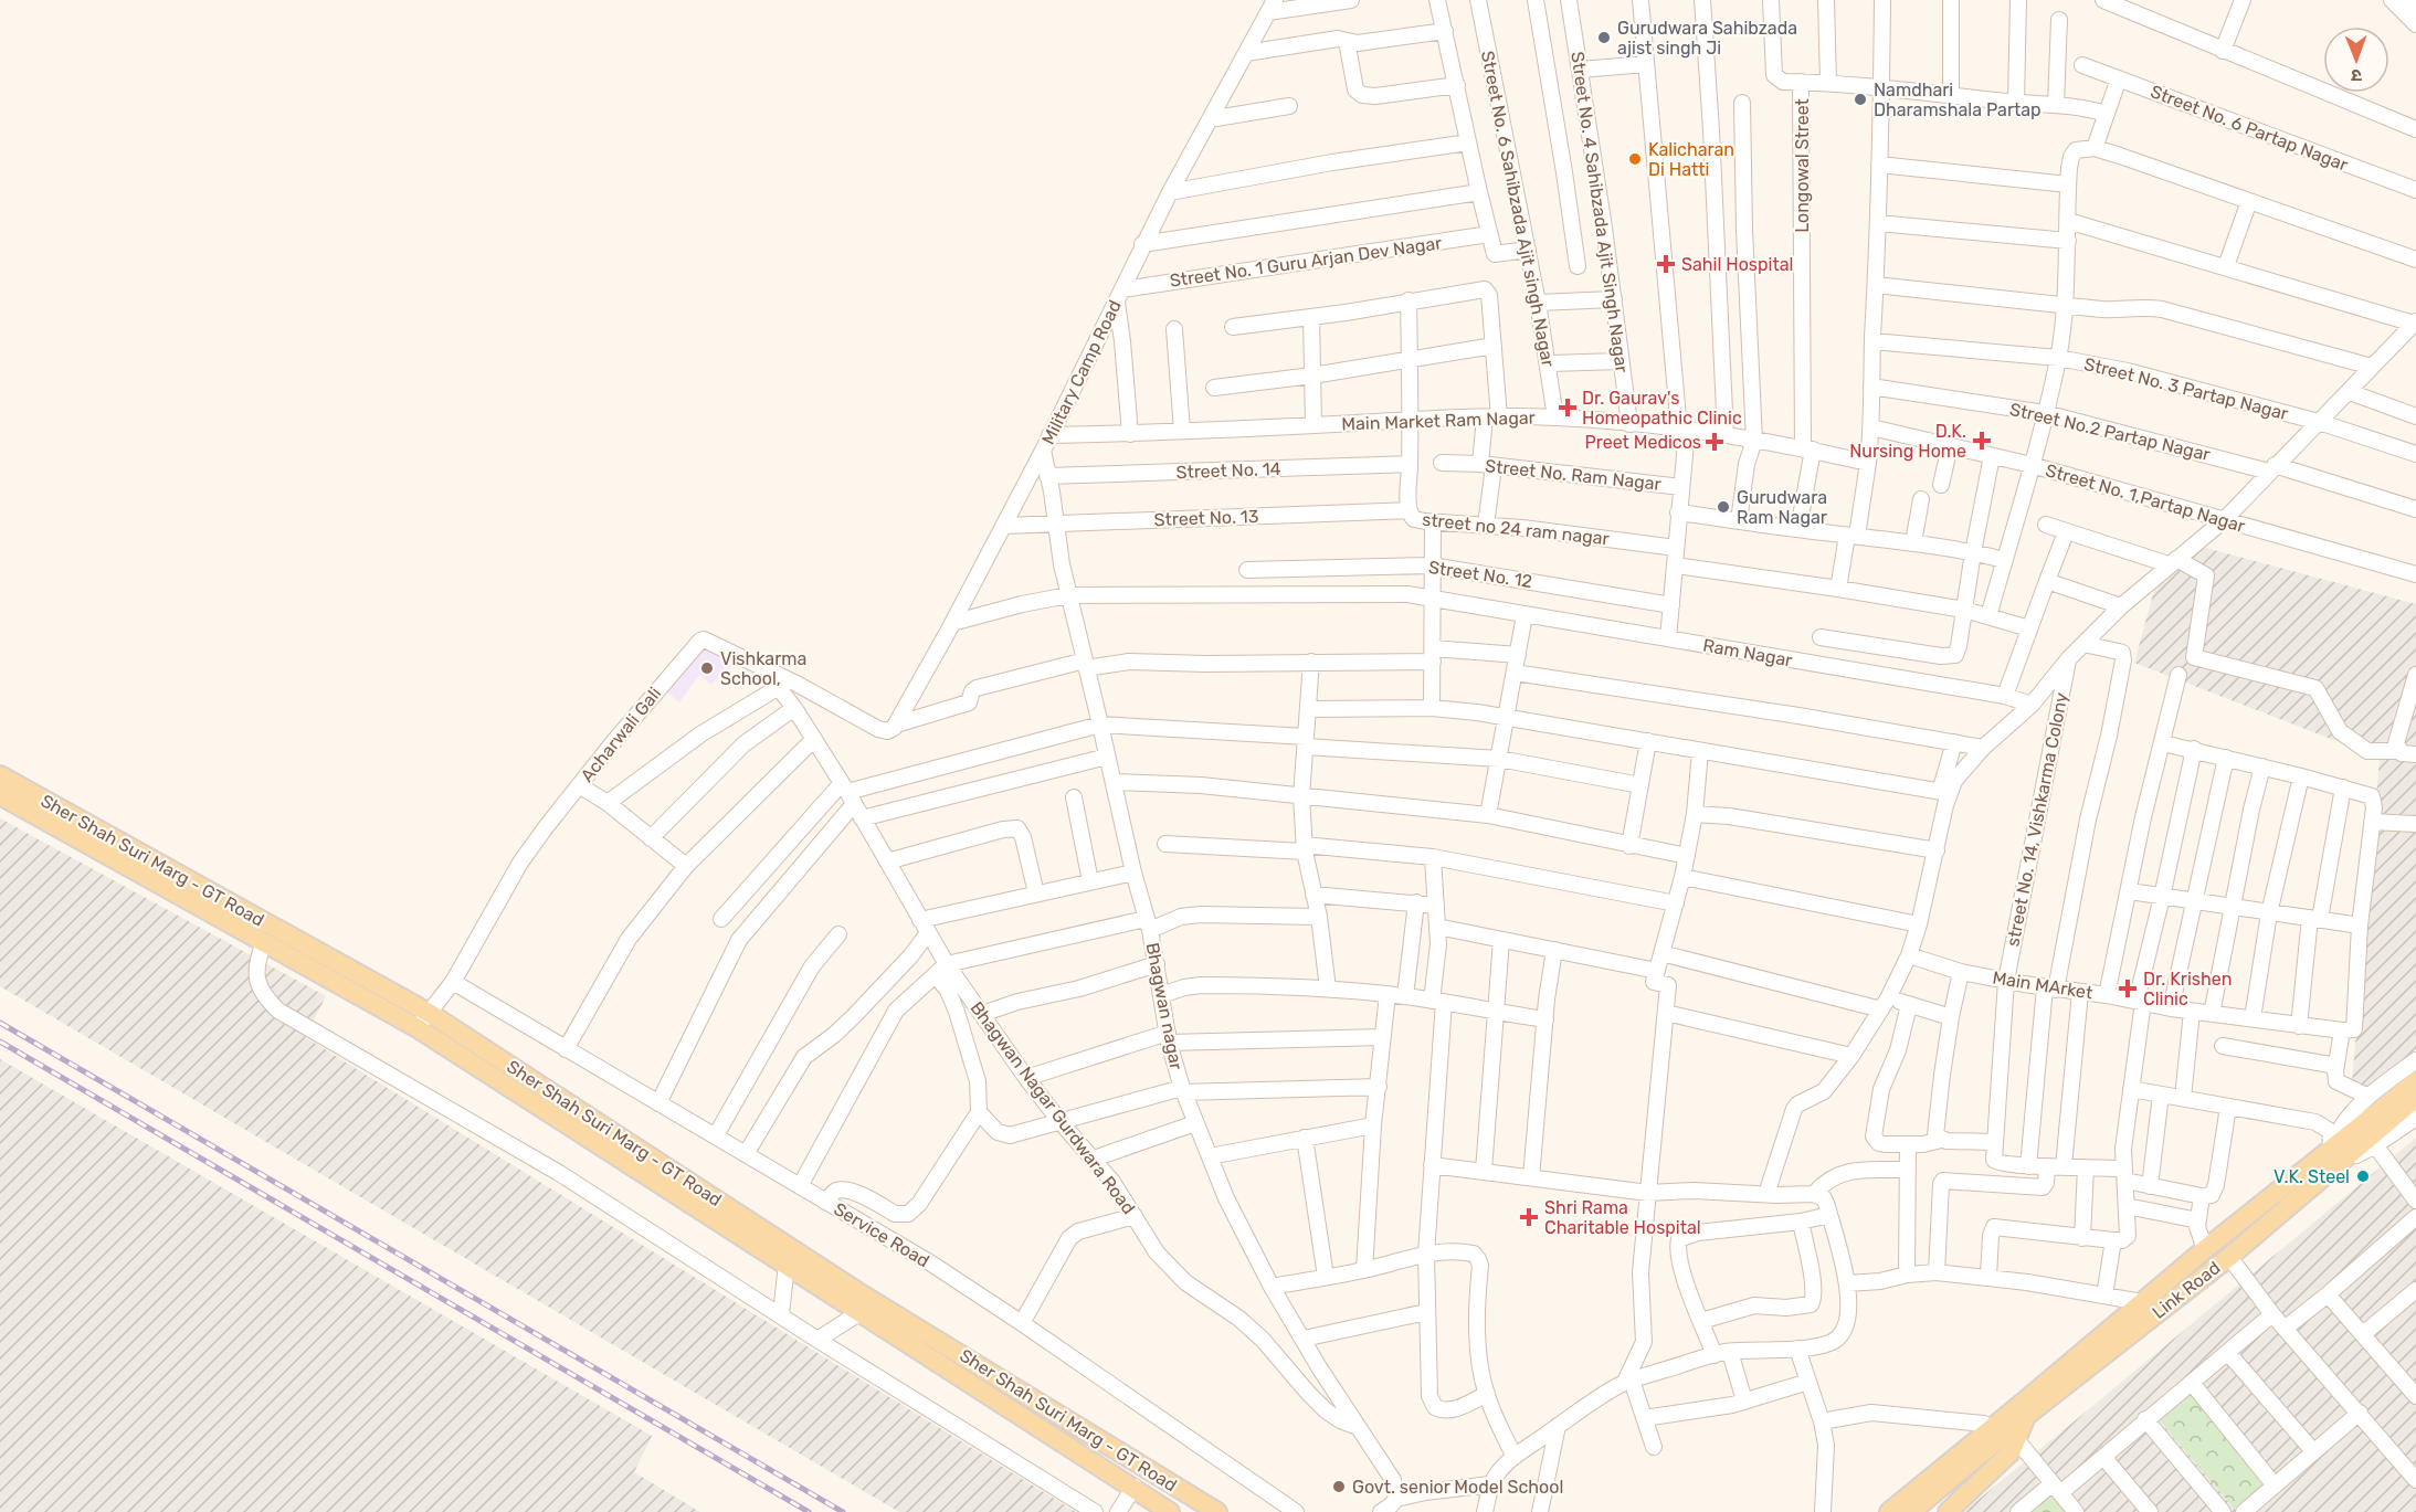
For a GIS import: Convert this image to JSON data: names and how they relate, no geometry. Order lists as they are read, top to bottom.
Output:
{
  "streets": {
    "main road": ["Sher Shah Suri Marg - GT Road", "Link Road"],
    "street": [
      "Street No. 6 Partap Nagar",
      "Longowal Street",
      "Street No. 6 Sahibzada Ajit singh Nagar",
      "Street No. 4 Sahibzada Ajit Singh Nagar",
      "Street No. 1 Guru Arjan Dev Nagar",
      "Military Camp Road",
      "Street No. 3 Partap Nagar",
      "Main Market Ram Nagar",
      "Street No.2 Partap Nagar",
      "Street No. 14",
      "Street No. Ram Nagar",
      "Street No. 1,Partap Nagar",
      "Street No. 13",
      "street no 24 ram nagar",
      "Street No. 12",
      "Ram Nagar",
      "Acharwali Gali",
      "street No. 14, Vishkarma Colony",
      "Main MArket",
      "Bhagwan nagar",
      "Bhagwan Nagar Gurdwara Road",
      "Service Road"
    ]
  },
  "crossings": [
    ["Longowal Street", "Main Market Ram Nagar"],
    ["Street No. 6 Sahibzada Ajit singh Nagar", "Main Market Ram Nagar"],
    ["Street No. 4 Sahibzada Ajit Singh Nagar", "Main Market Ram Nagar"],
    ["Street No. 1 Guru Arjan Dev Nagar", "Military Camp Road"],
    ["Military Camp Road", "Main Market Ram Nagar"],
    ["Military Camp Road", "Street No. 13"],
    ["Military Camp Road", "Ram Nagar"],
    ["Military Camp Road", "Acharwali Gali"],
    ["Military Camp Road", "Bhagwan nagar"],
    ["Main Market Ram Nagar", "street no 24 ram nagar"],
    ["Street No. 14", "street no 24 ram nagar"],
    ["Street No. 14", "Bhagwan nagar"],
    ["Street No. 13", "street no 24 ram nagar"],
    ["Street No. 13", "Bhagwan nagar"],
    ["Ram Nagar", "Bhagwan nagar"],
    ["Acharwali Gali", "Sher Shah Suri Marg - GT Road"],
    ["Acharwali Gali", "Bhagwan Nagar Gurdwara Road"],
    ["Acharwali Gali", "Service Road"],
    ["street No. 14, Vishkarma Colony", "Main MArket"],
    ["Bhagwan nagar", "Bhagwan Nagar Gurdwara Road"]
  ],
  "places": {
    "other": [
      "Gurudwara Sahibzada ajist singh Ji",
      "Namdhari Dharamshala Partap",
      "Kalicharan Di Hatti",
      "Gurudwara Ram Nagar",
      "Vishkarma School,",
      "V.K. Steel",
      "Govt. senior Model School"
    ],
    "health": [
      "Sahil Hospital",
      "Dr. Gaurav's Homeopathic Clinic",
      "D.K. Nursing Home",
      "Preet Medicos",
      "Dr. Krishen Clinic",
      "Shri Rama Charitable Hospital"
    ]
  },
  "north": "bottom"
}
